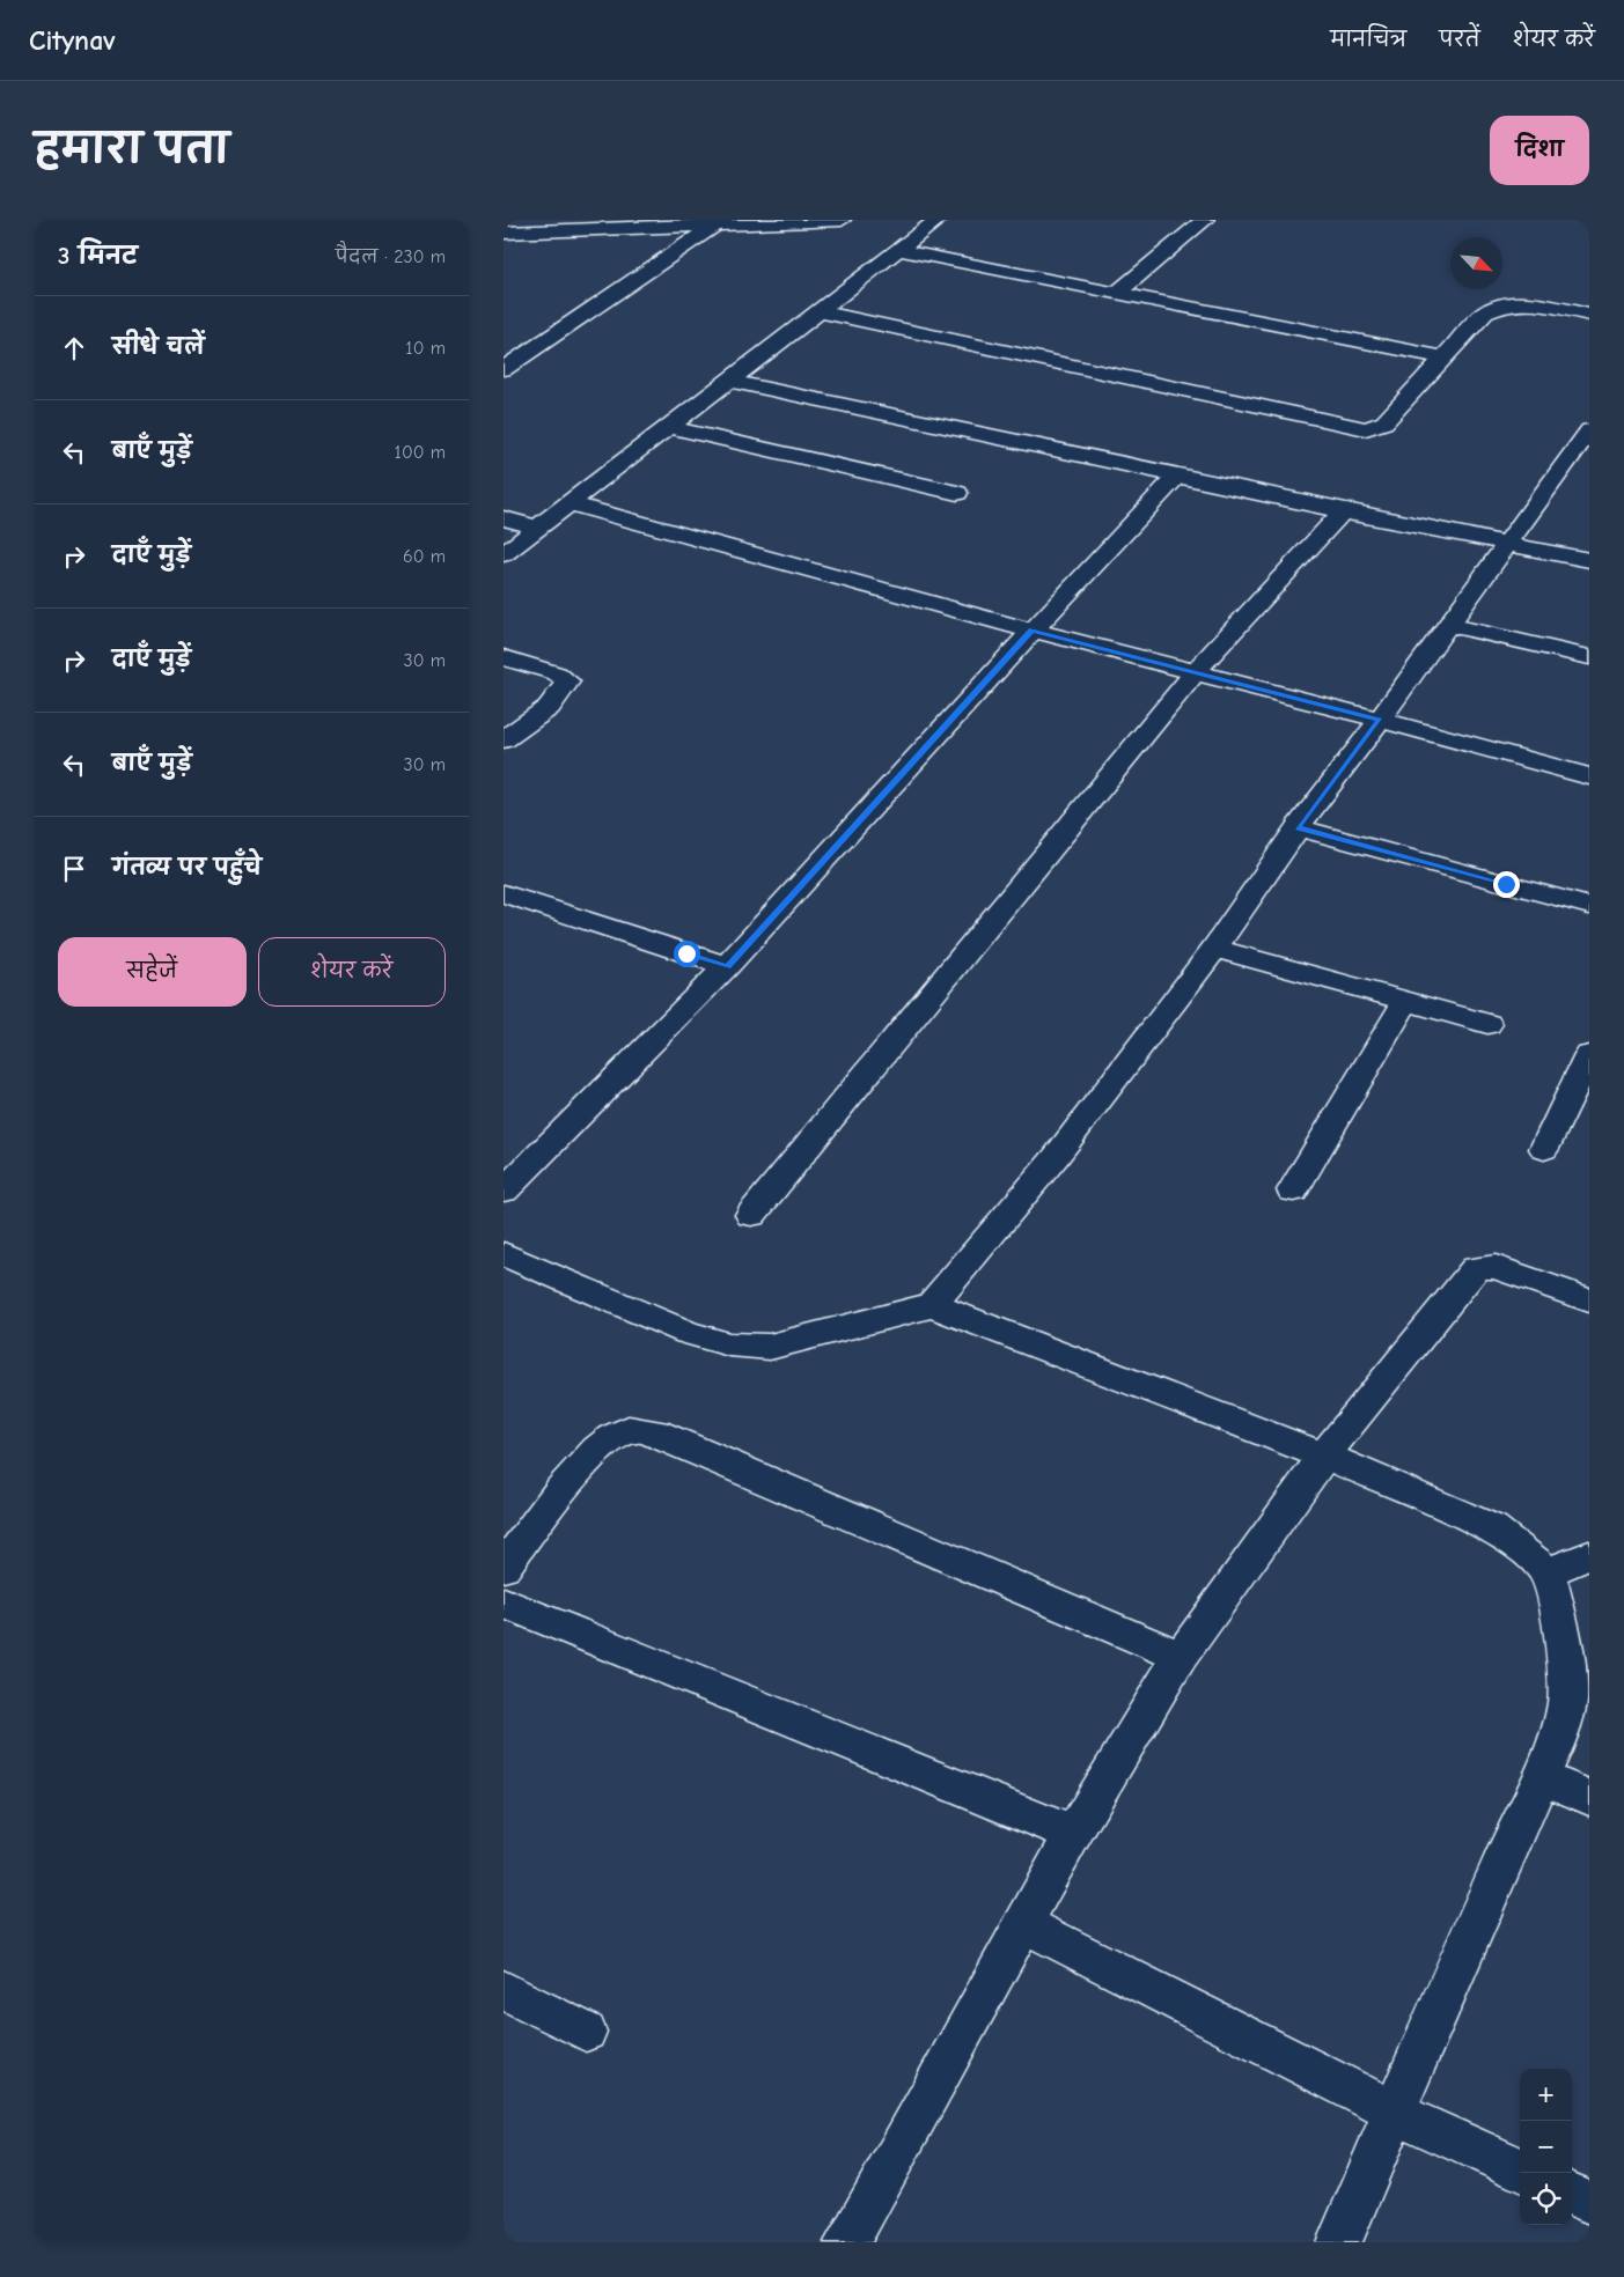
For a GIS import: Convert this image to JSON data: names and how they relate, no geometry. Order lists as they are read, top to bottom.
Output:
{
  "north": "bottom right",
  "page": {
    "header": "Citynav",
    "nav": ["मानचित्र", "परतें", "शेयर करें"],
    "title": "हमारा पता",
    "buttons": [
      "दिशा",
      ["सहेजें", "शेयर करें"]
    ],
    "heading": ["3 मिनट", "पैदल · 230 m"],
    "list": [
      ["सीधे चलें", "10 m"],
      ["बाएँ मुड़ें", "100 m"],
      ["दाएँ मुड़ें", "60 m"],
      ["दाएँ मुड़ें", "30 m"],
      ["बाएँ मुड़ें", "30 m"],
      "गंतव्य पर पहुँचे"
    ],
    "map_buttons": ["+", "−"]
  }
}
